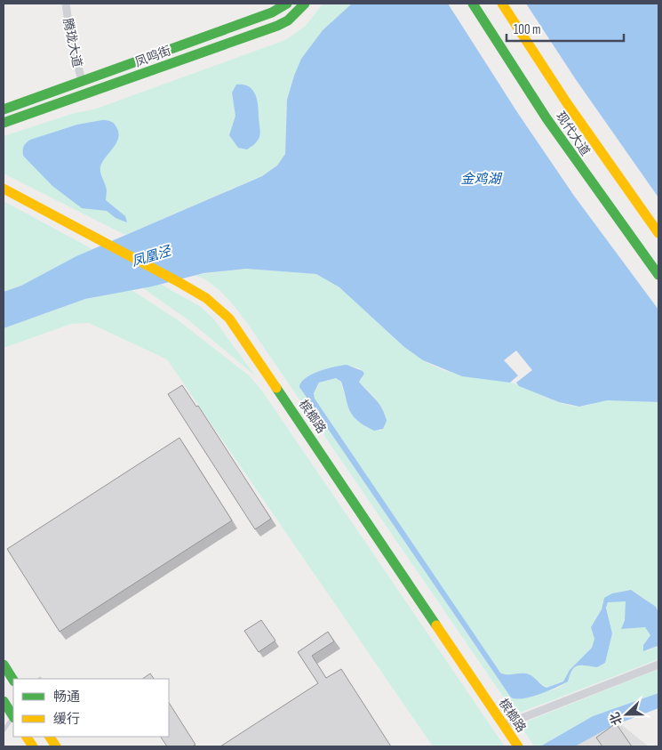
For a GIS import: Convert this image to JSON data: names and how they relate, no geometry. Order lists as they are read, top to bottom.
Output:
{
  "streets": {
    "main road": ["凤鸣街", "现代大道", "槟榔路"],
    "street": ["腾珑大道"]
  },
  "crossings": [
    ["腾珑大道", "凤鸣街"]
  ],
  "water": ["金鸡湖", "凤凰泾"],
  "legend": ["畅通", "缓行"],
  "scale_bar": "100 m",
  "north": "left"
}
